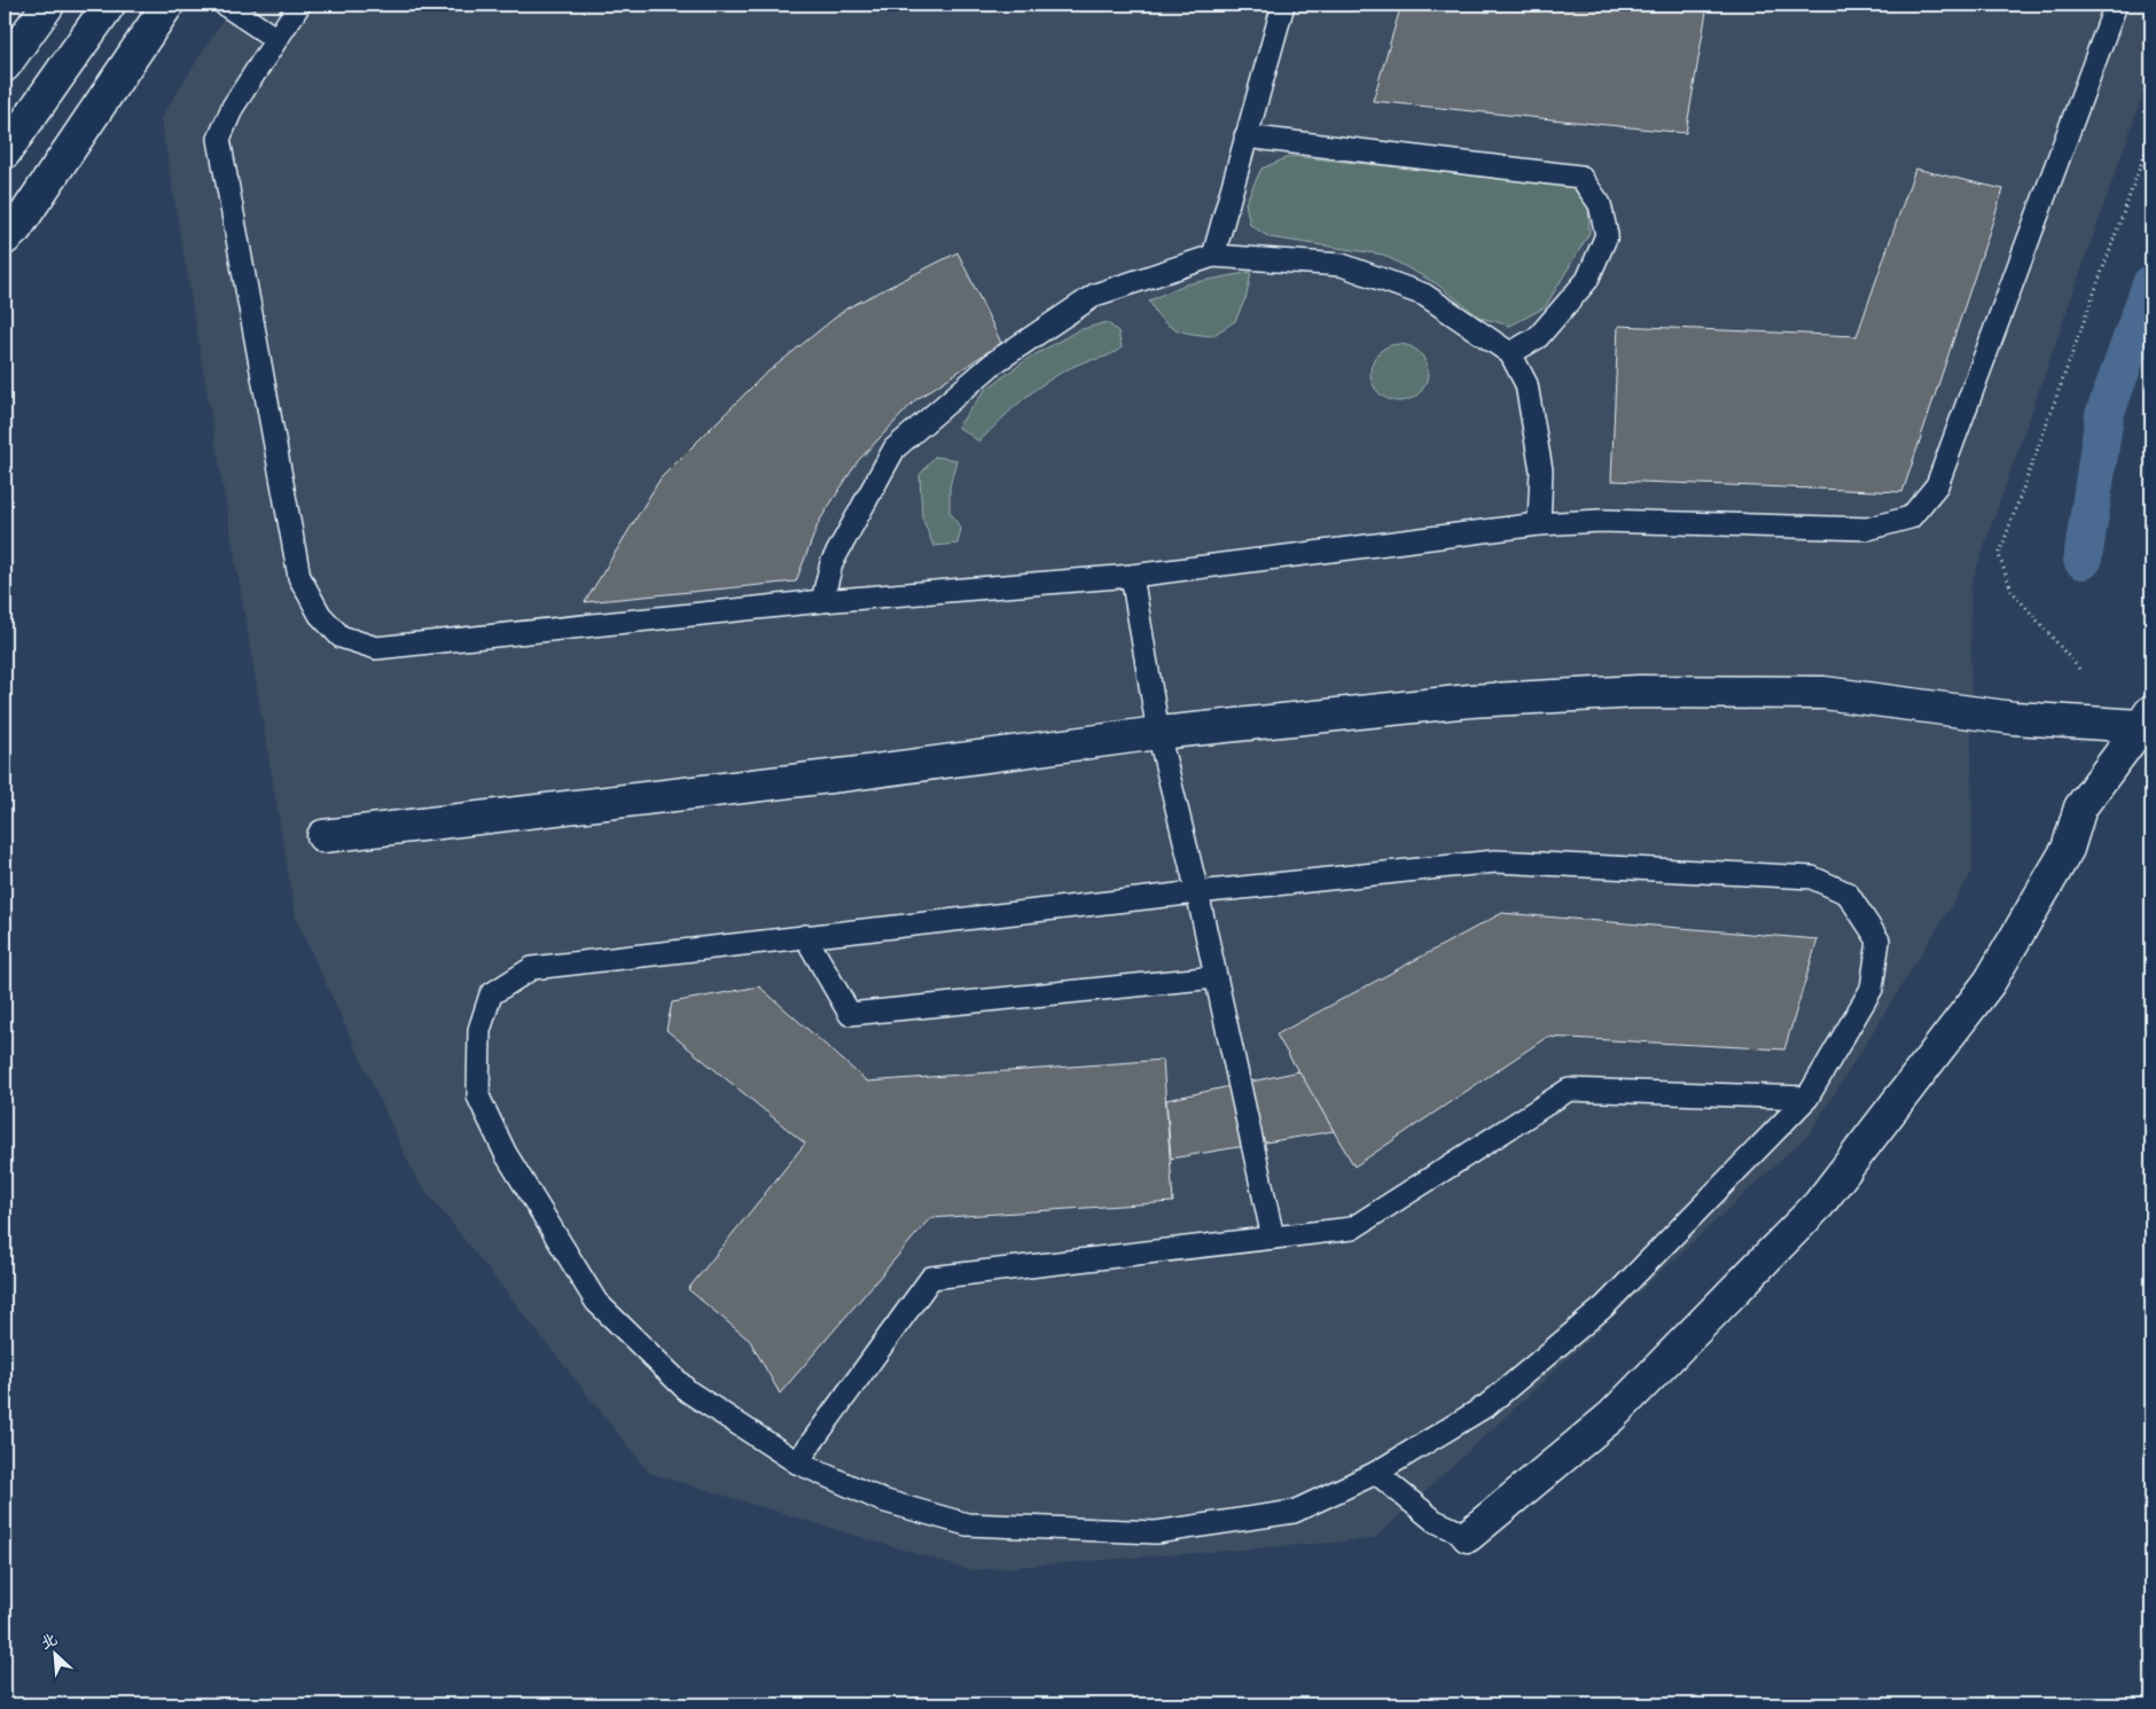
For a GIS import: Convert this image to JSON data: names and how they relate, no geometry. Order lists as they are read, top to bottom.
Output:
{
  "north": "top left"
}
